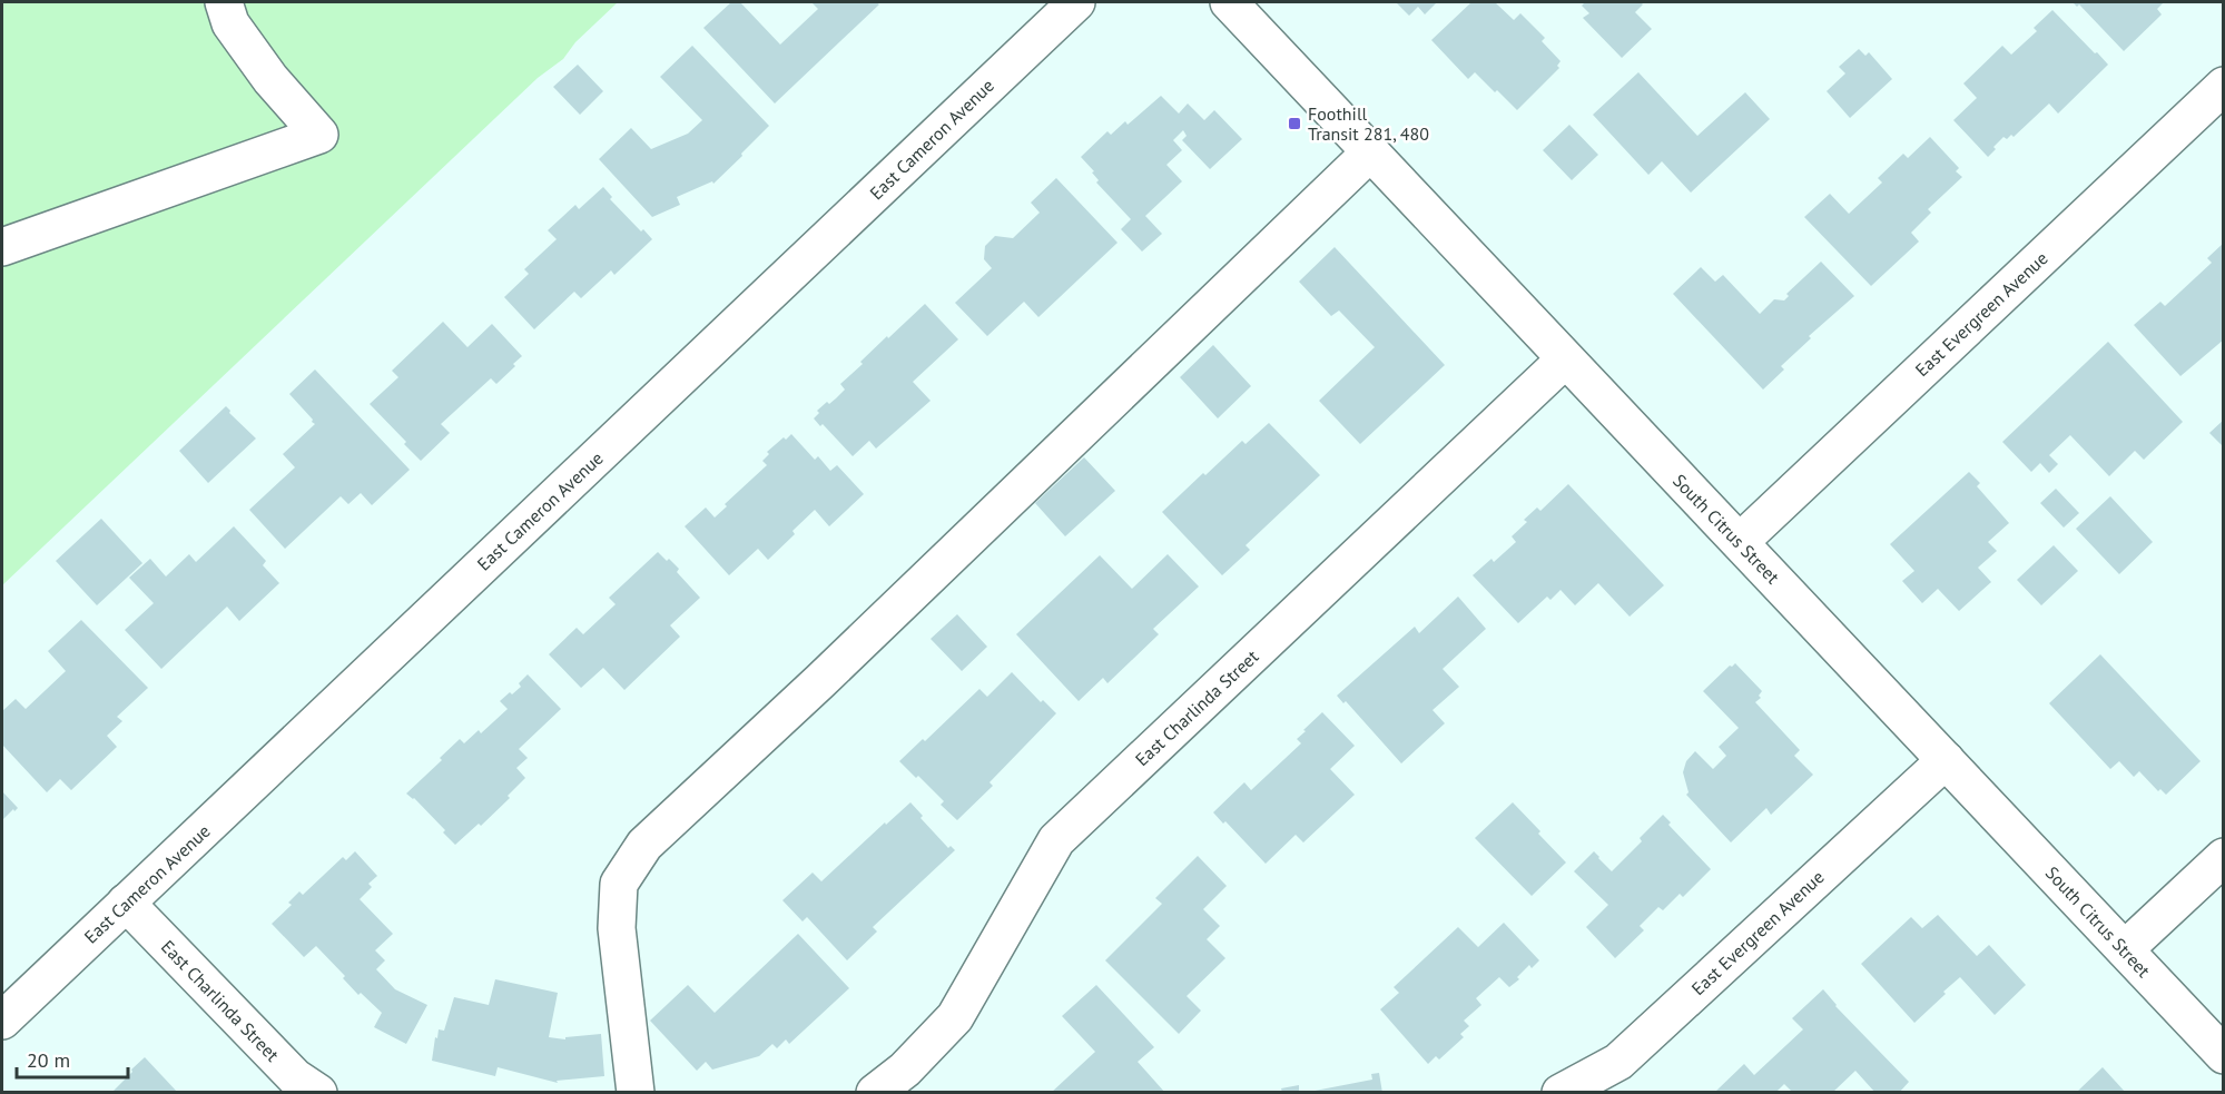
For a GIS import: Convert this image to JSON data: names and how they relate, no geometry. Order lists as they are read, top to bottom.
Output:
{
  "streets": {
    "main road": [
      "East Cameron Avenue",
      "East Evergreen Avenue",
      "South Citrus Street",
      "East Charlinda Street"
    ]
  },
  "crossings": [
    ["East Cameron Avenue", "East Charlinda Street"],
    ["East Evergreen Avenue", "South Citrus Street"],
    ["South Citrus Street", "East Charlinda Street"]
  ],
  "places": {
    "transit": ["Foothill Transit 281, 480"]
  },
  "scale_bar": "20 m"
}
